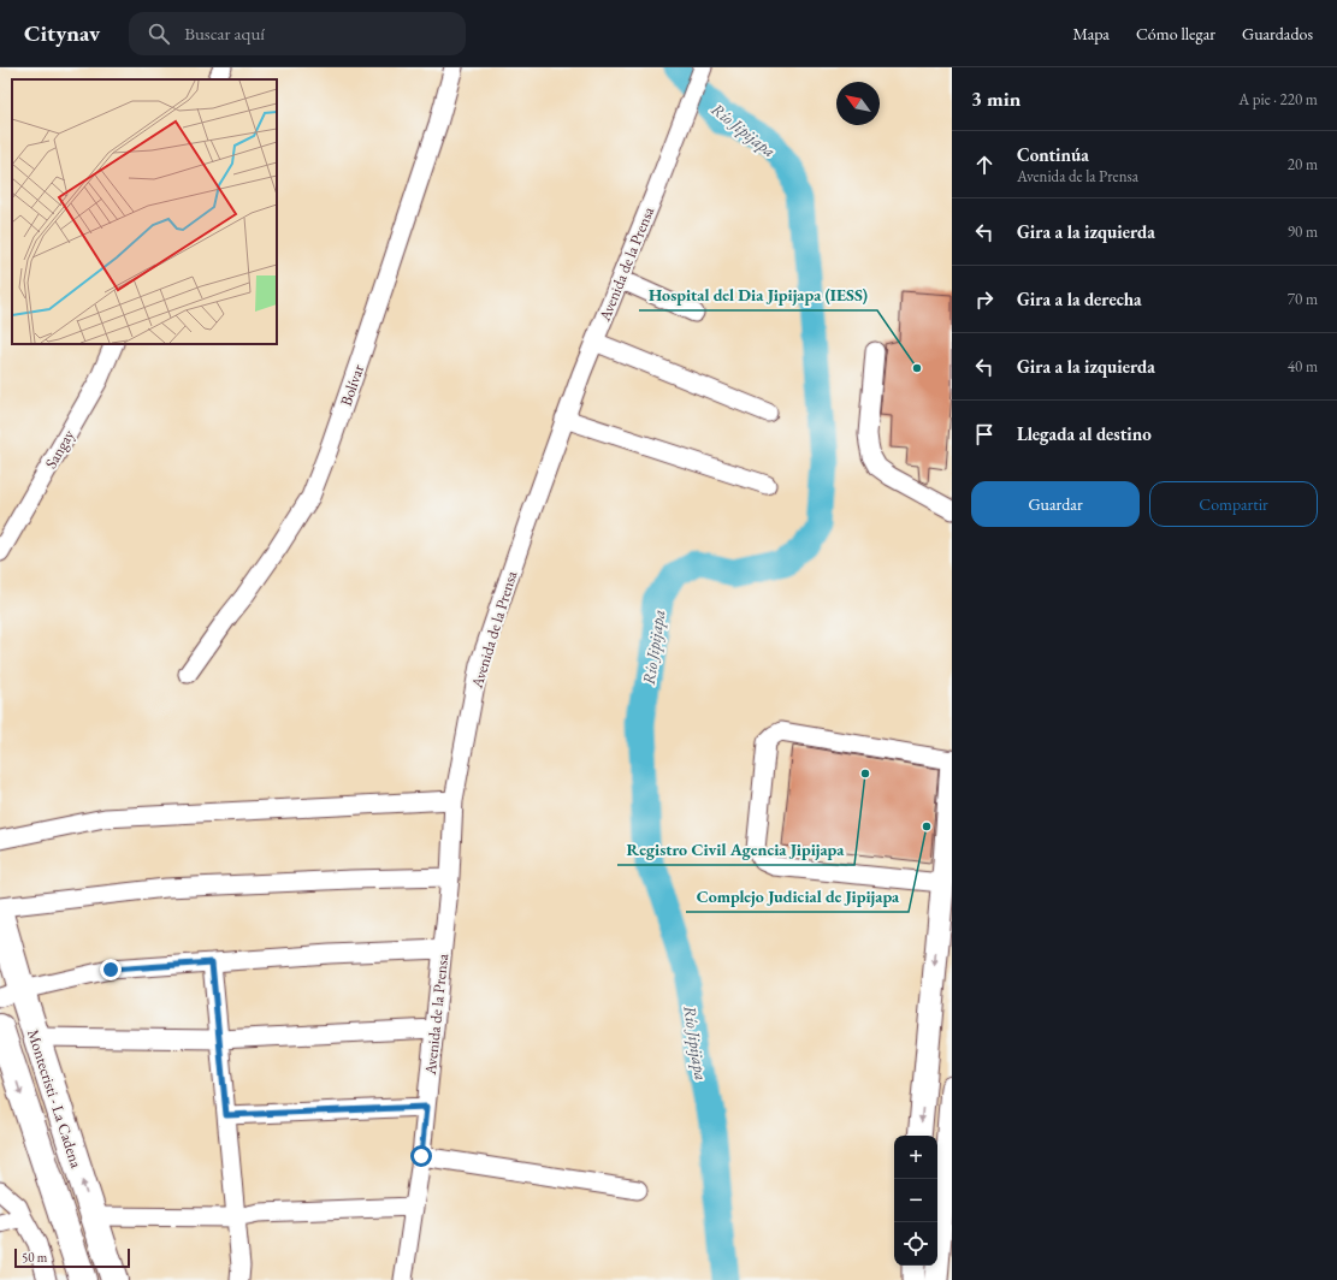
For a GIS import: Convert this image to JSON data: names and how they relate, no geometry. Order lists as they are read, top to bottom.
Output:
{
  "streets": {
    "highway": ["Montecristi - La Cadena"],
    "street": ["Avenida de la Prensa", "Bolívar", "Sangay"]
  },
  "water": ["Río Jipijapa"],
  "places": ["Hospital del Dia Jipijapa (IESS)", "Registro Civil Agencia Jipijapa", "Complejo Judicial de Jipijapa"],
  "scale_bar": "50 m",
  "north": "top left",
  "page": {
    "header": "Citynav",
    "search": "Buscar aquí",
    "nav": ["Mapa", "Cómo llegar", "Guardados"],
    "heading": ["3 min", "A pie · 220 m"],
    "list": [
      ["Continúa", "Avenida de la Prensa", "20 m"],
      ["Gira a la izquierda", "90 m"],
      ["Gira a la derecha", "70 m"],
      ["Gira a la izquierda", "40 m"],
      "Llegada al destino"
    ],
    "buttons": ["Guardar", "Compartir"],
    "map_buttons": ["+", "−"],
    "scale": "50 m"
  }
}
